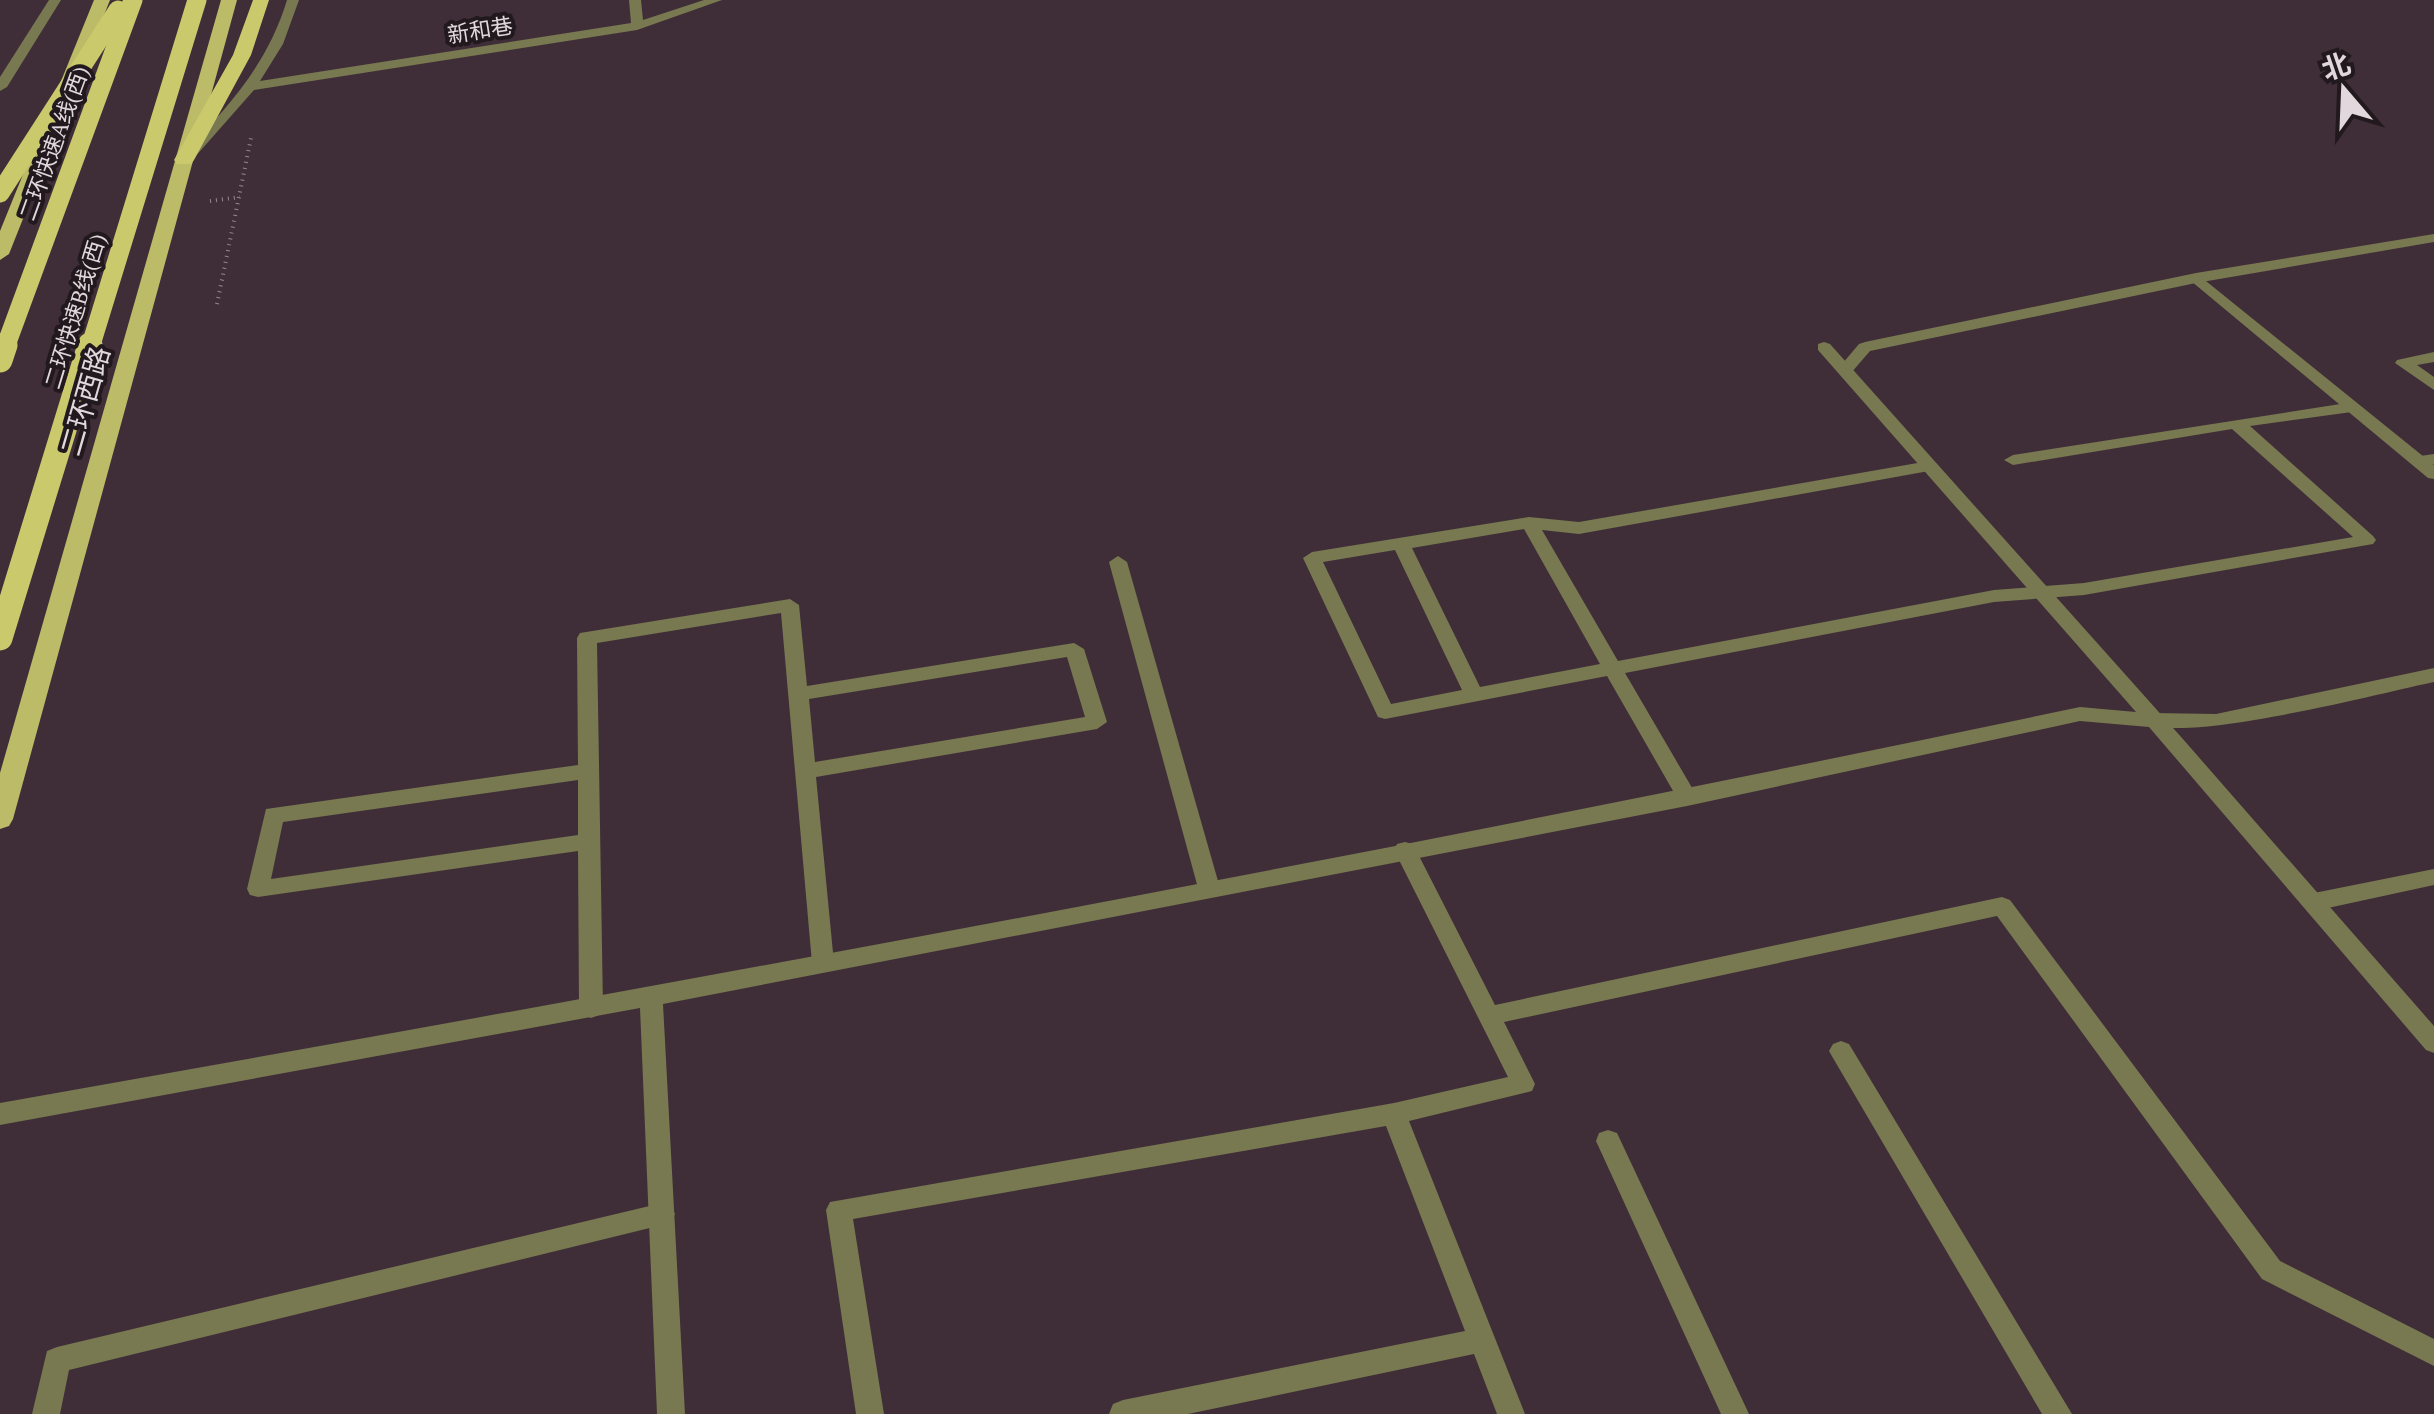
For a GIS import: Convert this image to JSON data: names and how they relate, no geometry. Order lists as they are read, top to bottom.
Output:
{
  "streets": {
    "highway": ["二环快速A线(西)", "二环快速B线(西)"],
    "main road": ["二环西路"],
    "street": ["新和巷"]
  },
  "north": "top"
}
